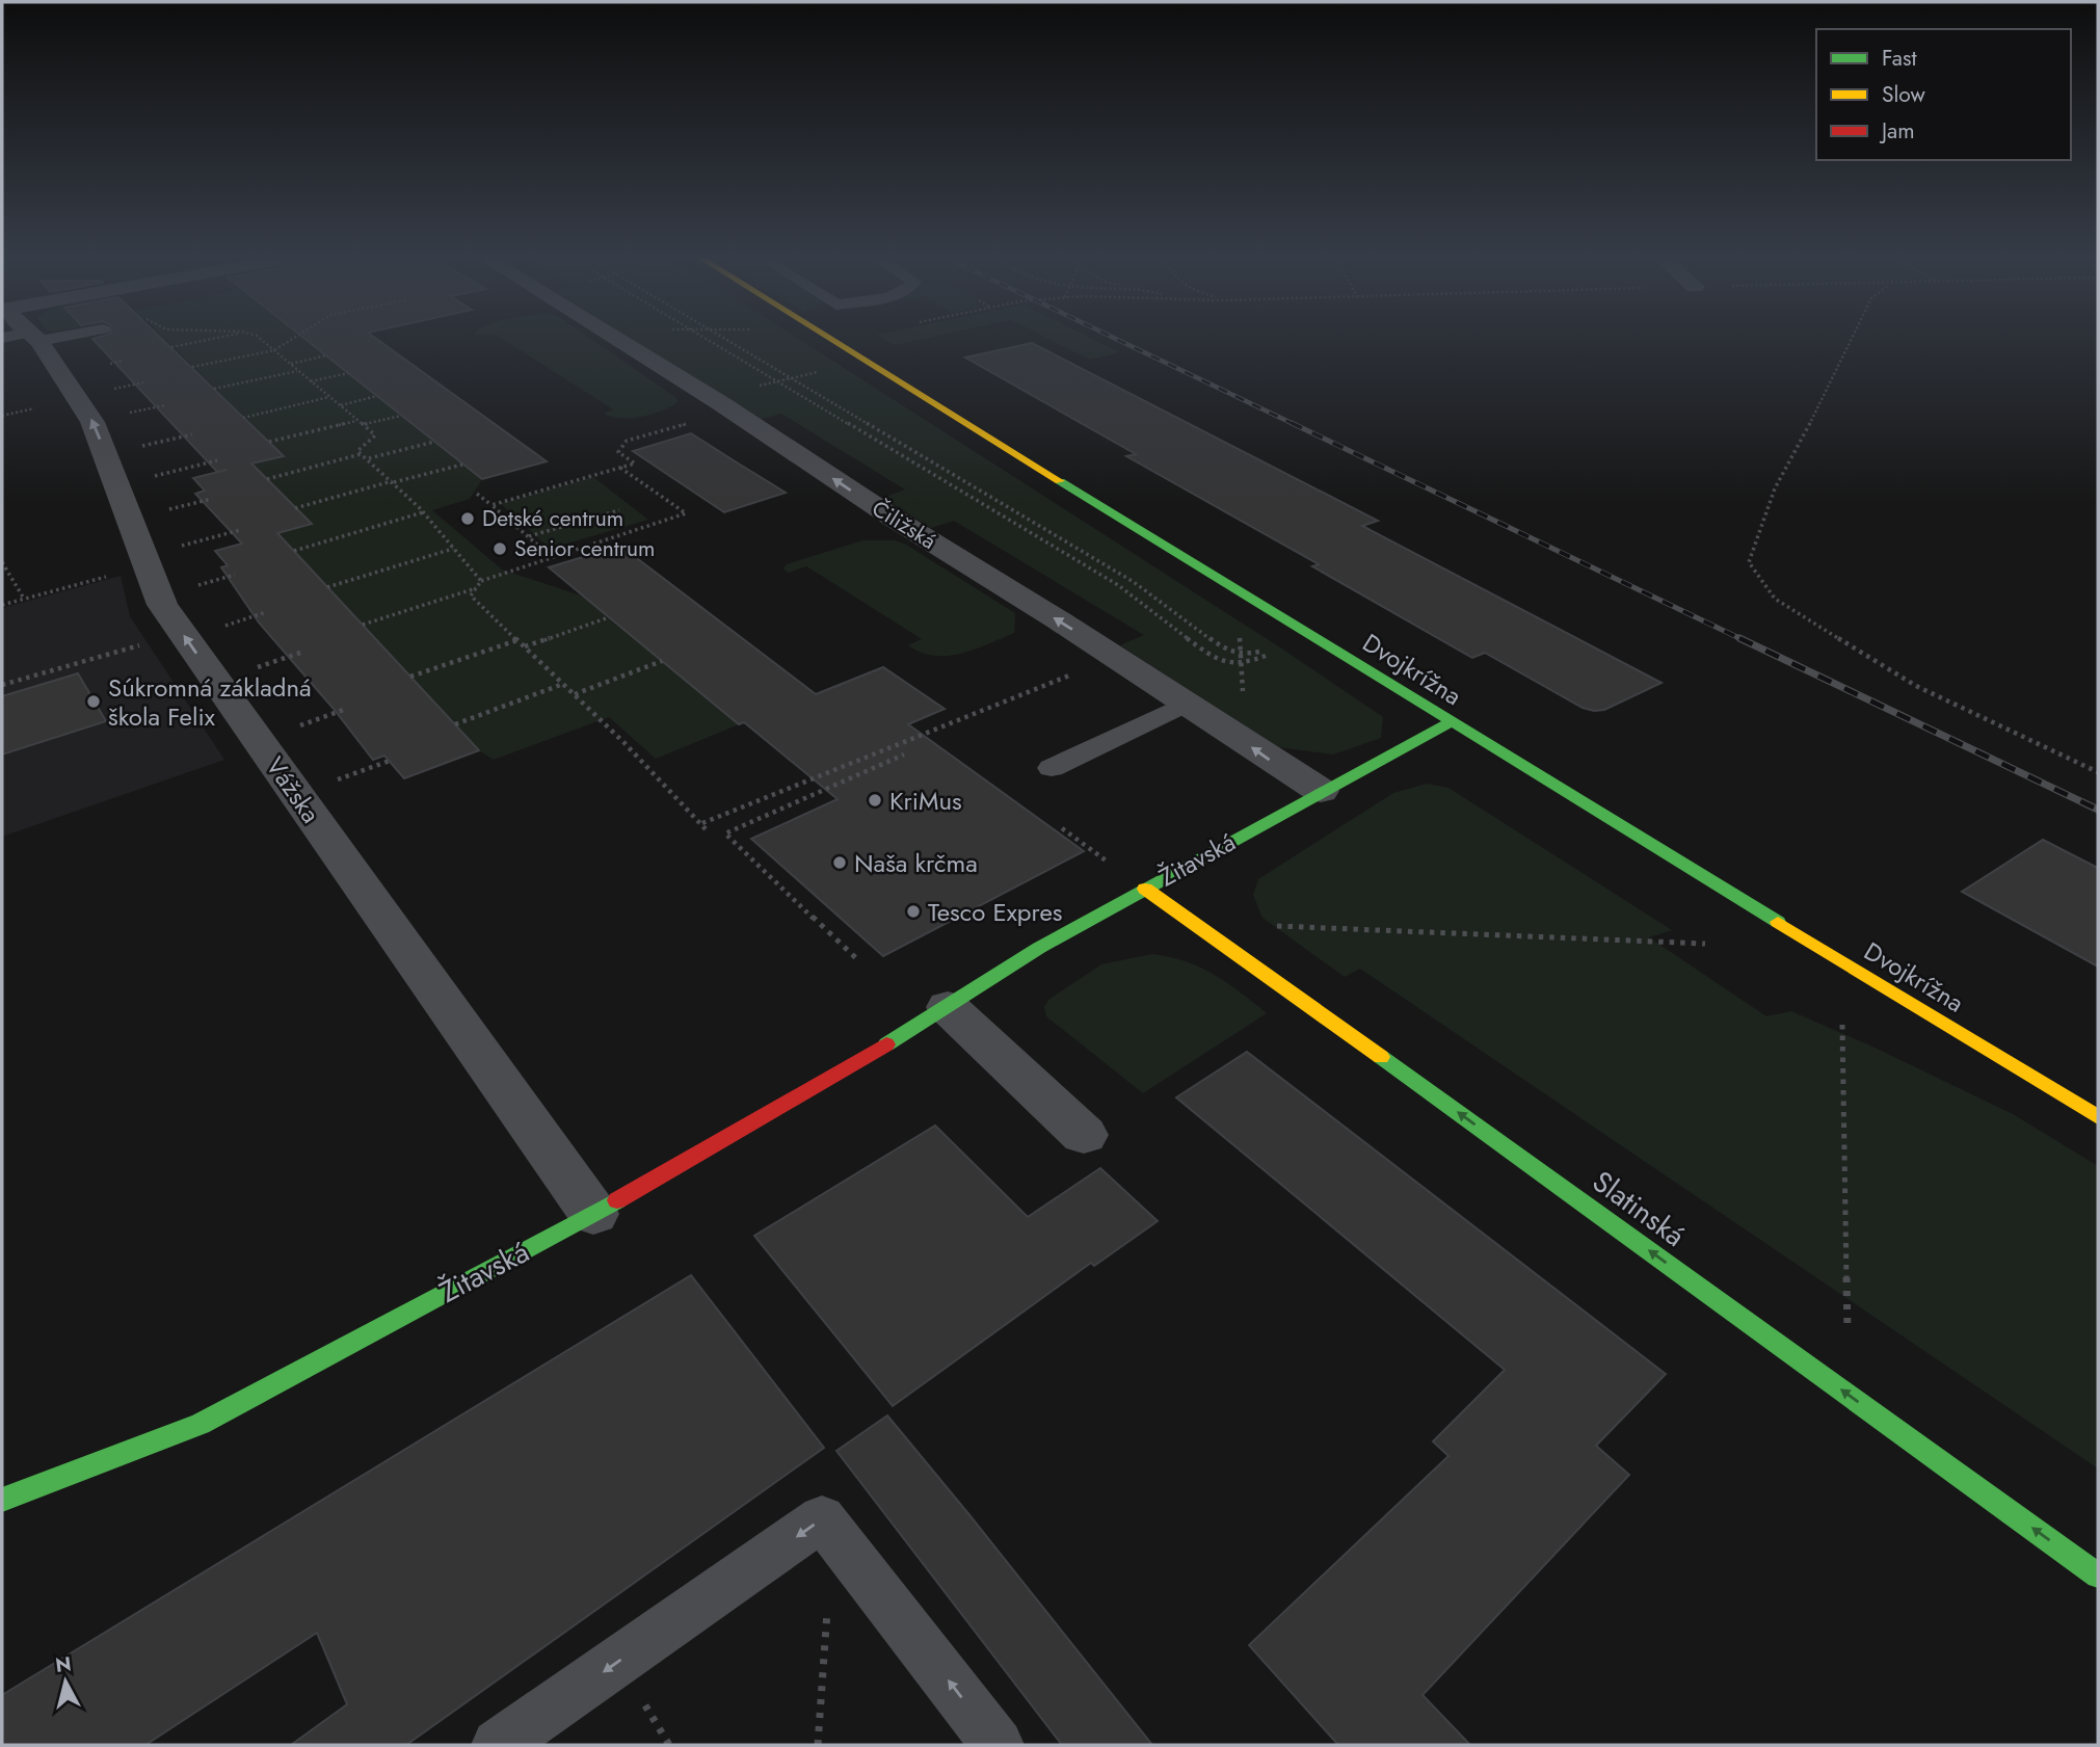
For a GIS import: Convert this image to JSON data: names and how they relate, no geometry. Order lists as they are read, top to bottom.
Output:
{
  "streets": {
    "street": [
      "Čiližská",
      "Dvojkrížna",
      "Vážska",
      "Žitavská",
      "Slatinská"
    ]
  },
  "crossings": [
    ["Čiližská", "Žitavská"],
    ["Dvojkrížna", "Žitavská"],
    ["Vážska", "Žitavská"],
    ["Žitavská", "Slatinská"]
  ],
  "one_way": ["Čiližská", "Vážska", "Slatinská"],
  "places": [
    "Detské centrum",
    "Senior centrum",
    "Súkromná základná škola Felix",
    "KriMus",
    "Naša krčma",
    "Tesco Expres"
  ],
  "legend": ["Fast", "Slow", "Jam"],
  "north": "top"
}
